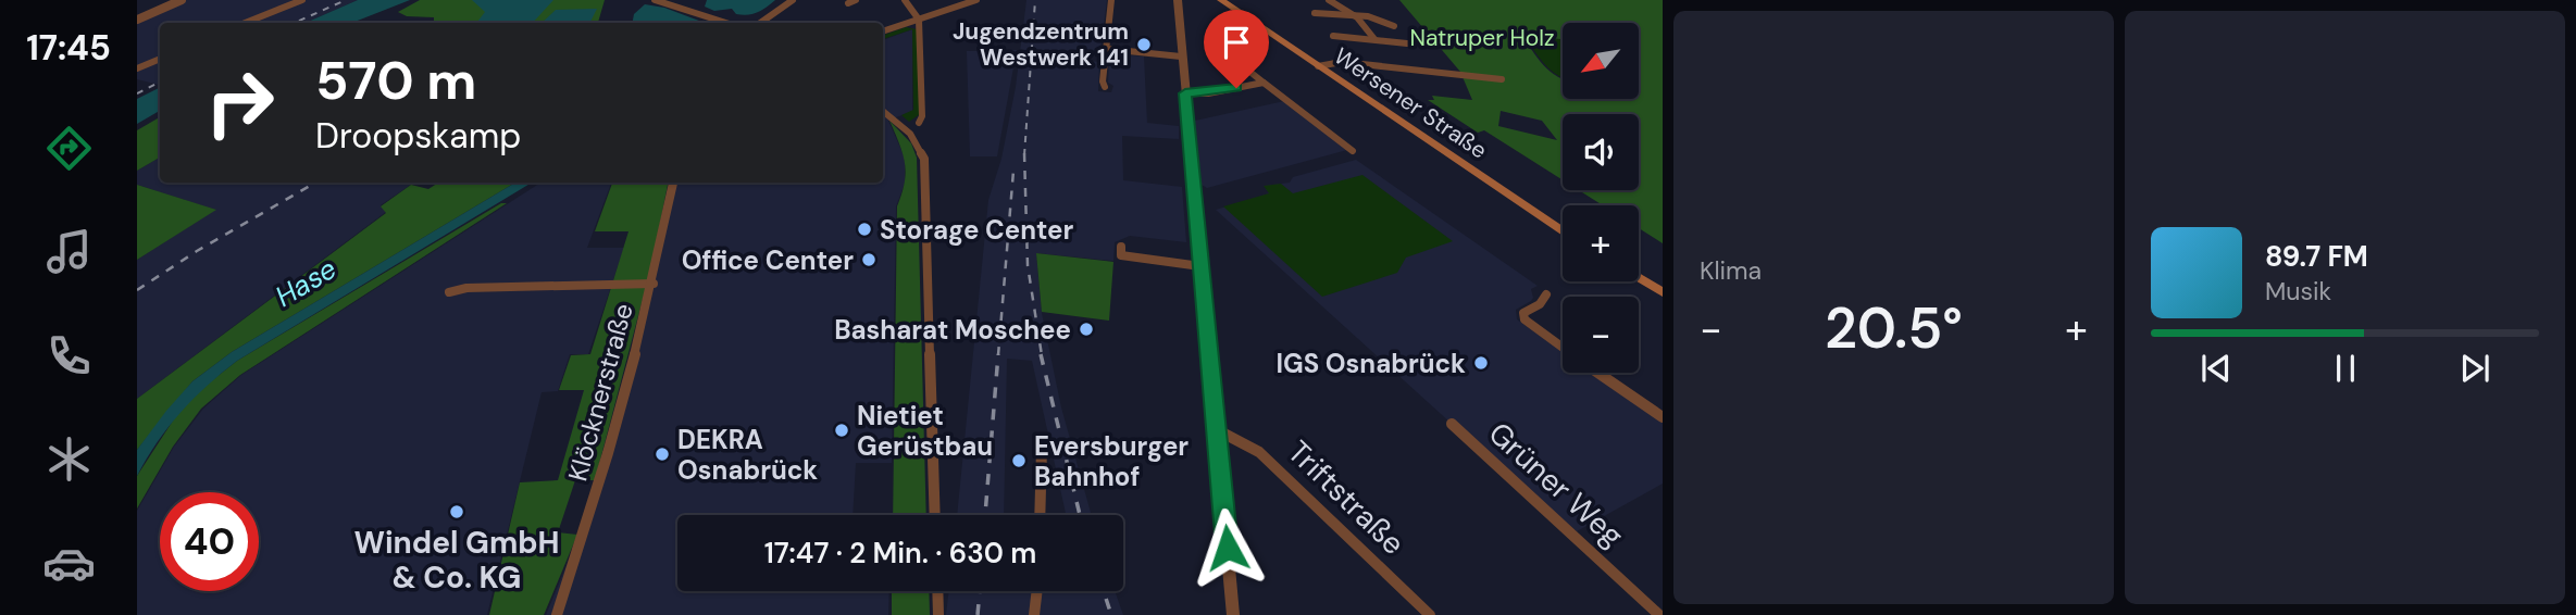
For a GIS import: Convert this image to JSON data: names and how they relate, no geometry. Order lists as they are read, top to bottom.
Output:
{
  "streets": {
    "main road": ["Wersener Straße"],
    "street": ["Klöcknerstraße", "Grüner Weg", "Triftstraße"]
  },
  "water": ["Hase"],
  "parks": ["Natruper Holz"],
  "places": [
    "Jugendzentrum Westwerk 141",
    "Storage Center",
    "Office Center",
    "Basharat Moschee",
    "IGS Osnabrück",
    "Nietiet Gerüstbau",
    "DEKRA Osnabrück",
    "Eversburger Bahnhof",
    "Windel GmbH & Co. KG"
  ],
  "north": "bottom left",
  "page": {
    "tabs": "17:45",
    "tile": "Klima",
    "map_buttons": ["+", "−"],
    "turn": ["570 m", "Droopskamp"],
    "song": ["89.7 FM", "Musik"],
    "heat": ["−", "20.5°", "+"],
    "limit": "40",
    "trip": "17:47 · 2 Min. · 630 m"
  }
}
